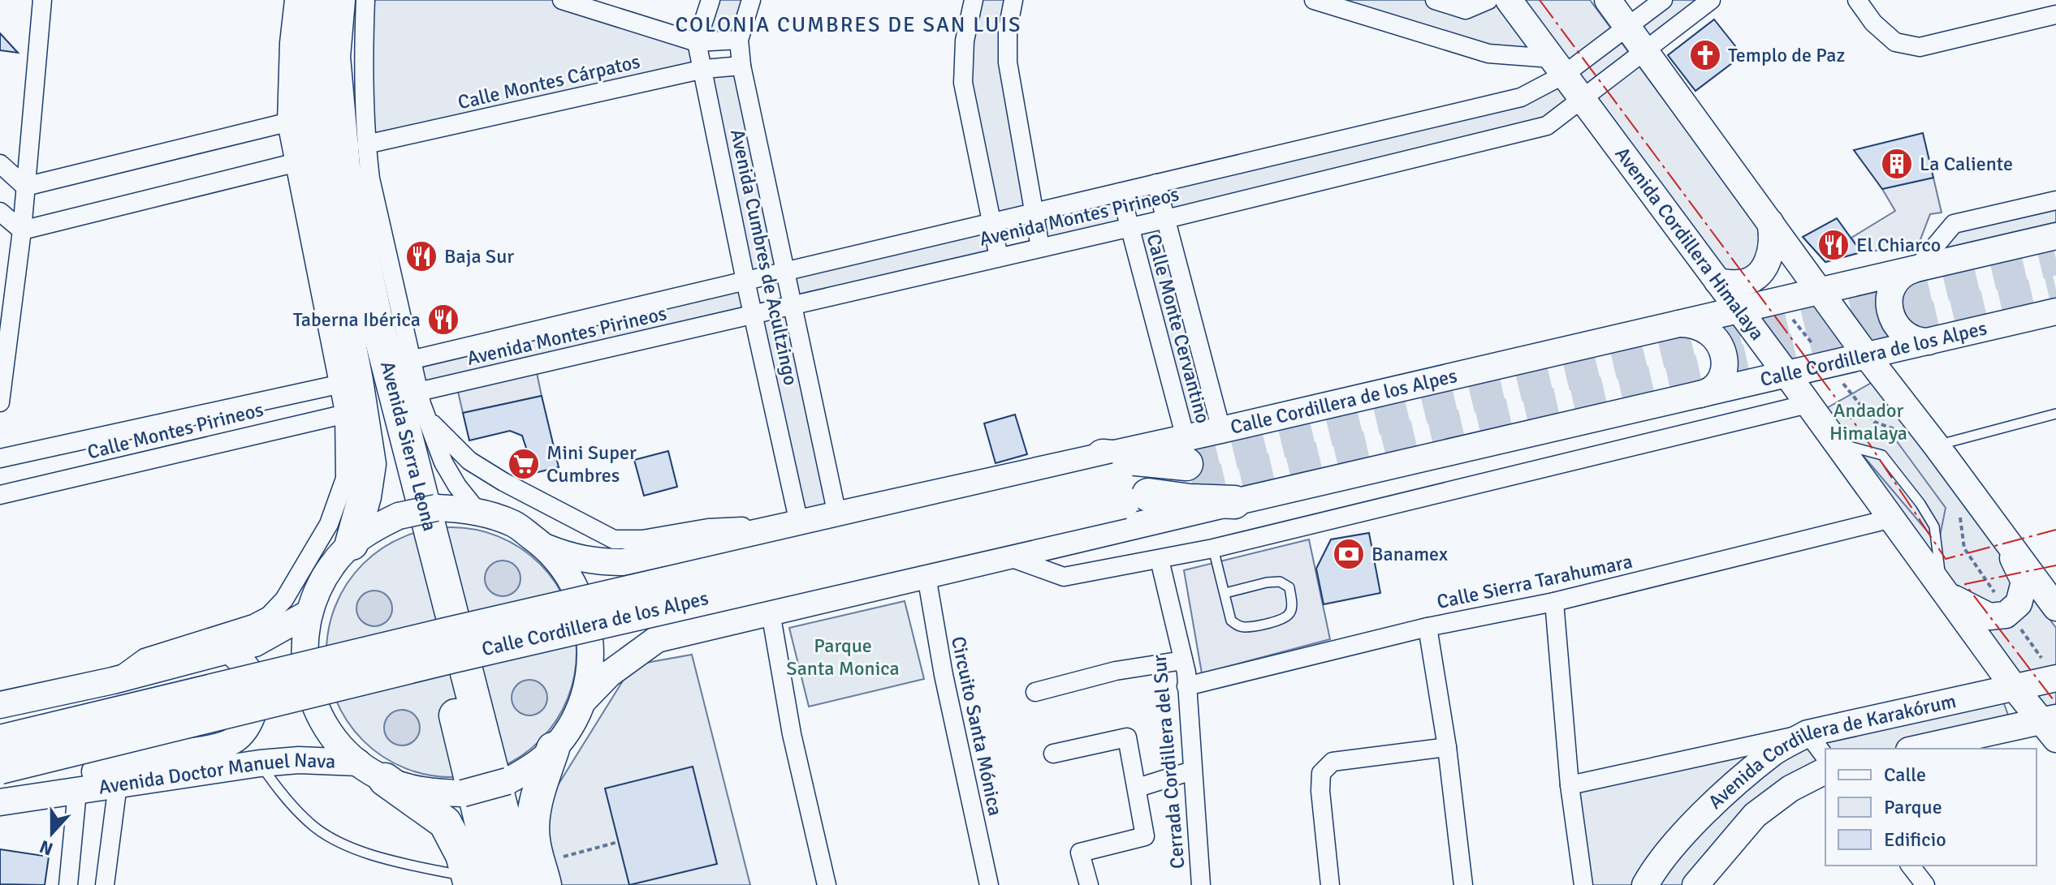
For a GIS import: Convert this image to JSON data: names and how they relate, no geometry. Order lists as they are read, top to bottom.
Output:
{
  "streets": {
    "highway": ["Calle Cordillera de los Alpes", "Avenida Sierra Leona"],
    "main road": ["Avenida Cordillera Himalaya", "Avenida Cordillera de Karakórum", "Avenida Doctor Manuel Nava"],
    "street": [
      "Calle Montes Cárpatos",
      "Avenida Montes Pirineos",
      "Avenida Cumbres de Acultzingo",
      "Calle Monte Cervantino",
      "Calle Montes Pirineos",
      "Calle Sierra Tarahumara",
      "Circuito Santa Mónica",
      "Cerrada Cordillera del Sur"
    ]
  },
  "crossings": [
    ["Calle Montes Cárpatos", "Avenida Cumbres de Acultzingo"],
    ["Calle Montes Cárpatos", "Avenida Sierra Leona"],
    ["Avenida Montes Pirineos", "Avenida Cordillera Himalaya"],
    ["Avenida Montes Pirineos", "Avenida Cumbres de Acultzingo"],
    ["Avenida Montes Pirineos", "Calle Monte Cervantino"],
    ["Avenida Montes Pirineos", "Calle Cordillera de los Alpes"],
    ["Avenida Montes Pirineos", "Avenida Sierra Leona"],
    ["Avenida Cordillera Himalaya", "Calle Cordillera de los Alpes"],
    ["Avenida Cordillera Himalaya", "Calle Sierra Tarahumara"],
    ["Avenida Cordillera Himalaya", "Avenida Cordillera de Karakórum"],
    ["Avenida Cumbres de Acultzingo", "Calle Cordillera de los Alpes"],
    ["Calle Monte Cervantino", "Calle Cordillera de los Alpes"],
    ["Calle Cordillera de los Alpes", "Avenida Sierra Leona"],
    ["Calle Cordillera de los Alpes", "Circuito Santa Mónica"],
    ["Calle Cordillera de los Alpes", "Cerrada Cordillera del Sur"],
    ["Calle Sierra Tarahumara", "Cerrada Cordillera del Sur"]
  ],
  "districts": ["COLONIA CUMBRES DE SAN LUIS"],
  "parks": ["Andador Himalaya", "Parque Santa Monica"],
  "places": {
    "church": ["Templo de Paz"],
    "building": ["La Caliente"],
    "restaurant": ["El Chiarco", "Baja Sur", "Taberna Ibérica"],
    "supermarket": ["Mini Super Cumbres"],
    "bank": ["Banamex"]
  },
  "legend": ["Calle", "Parque", "Edificio"],
  "north": "bottom"
}
